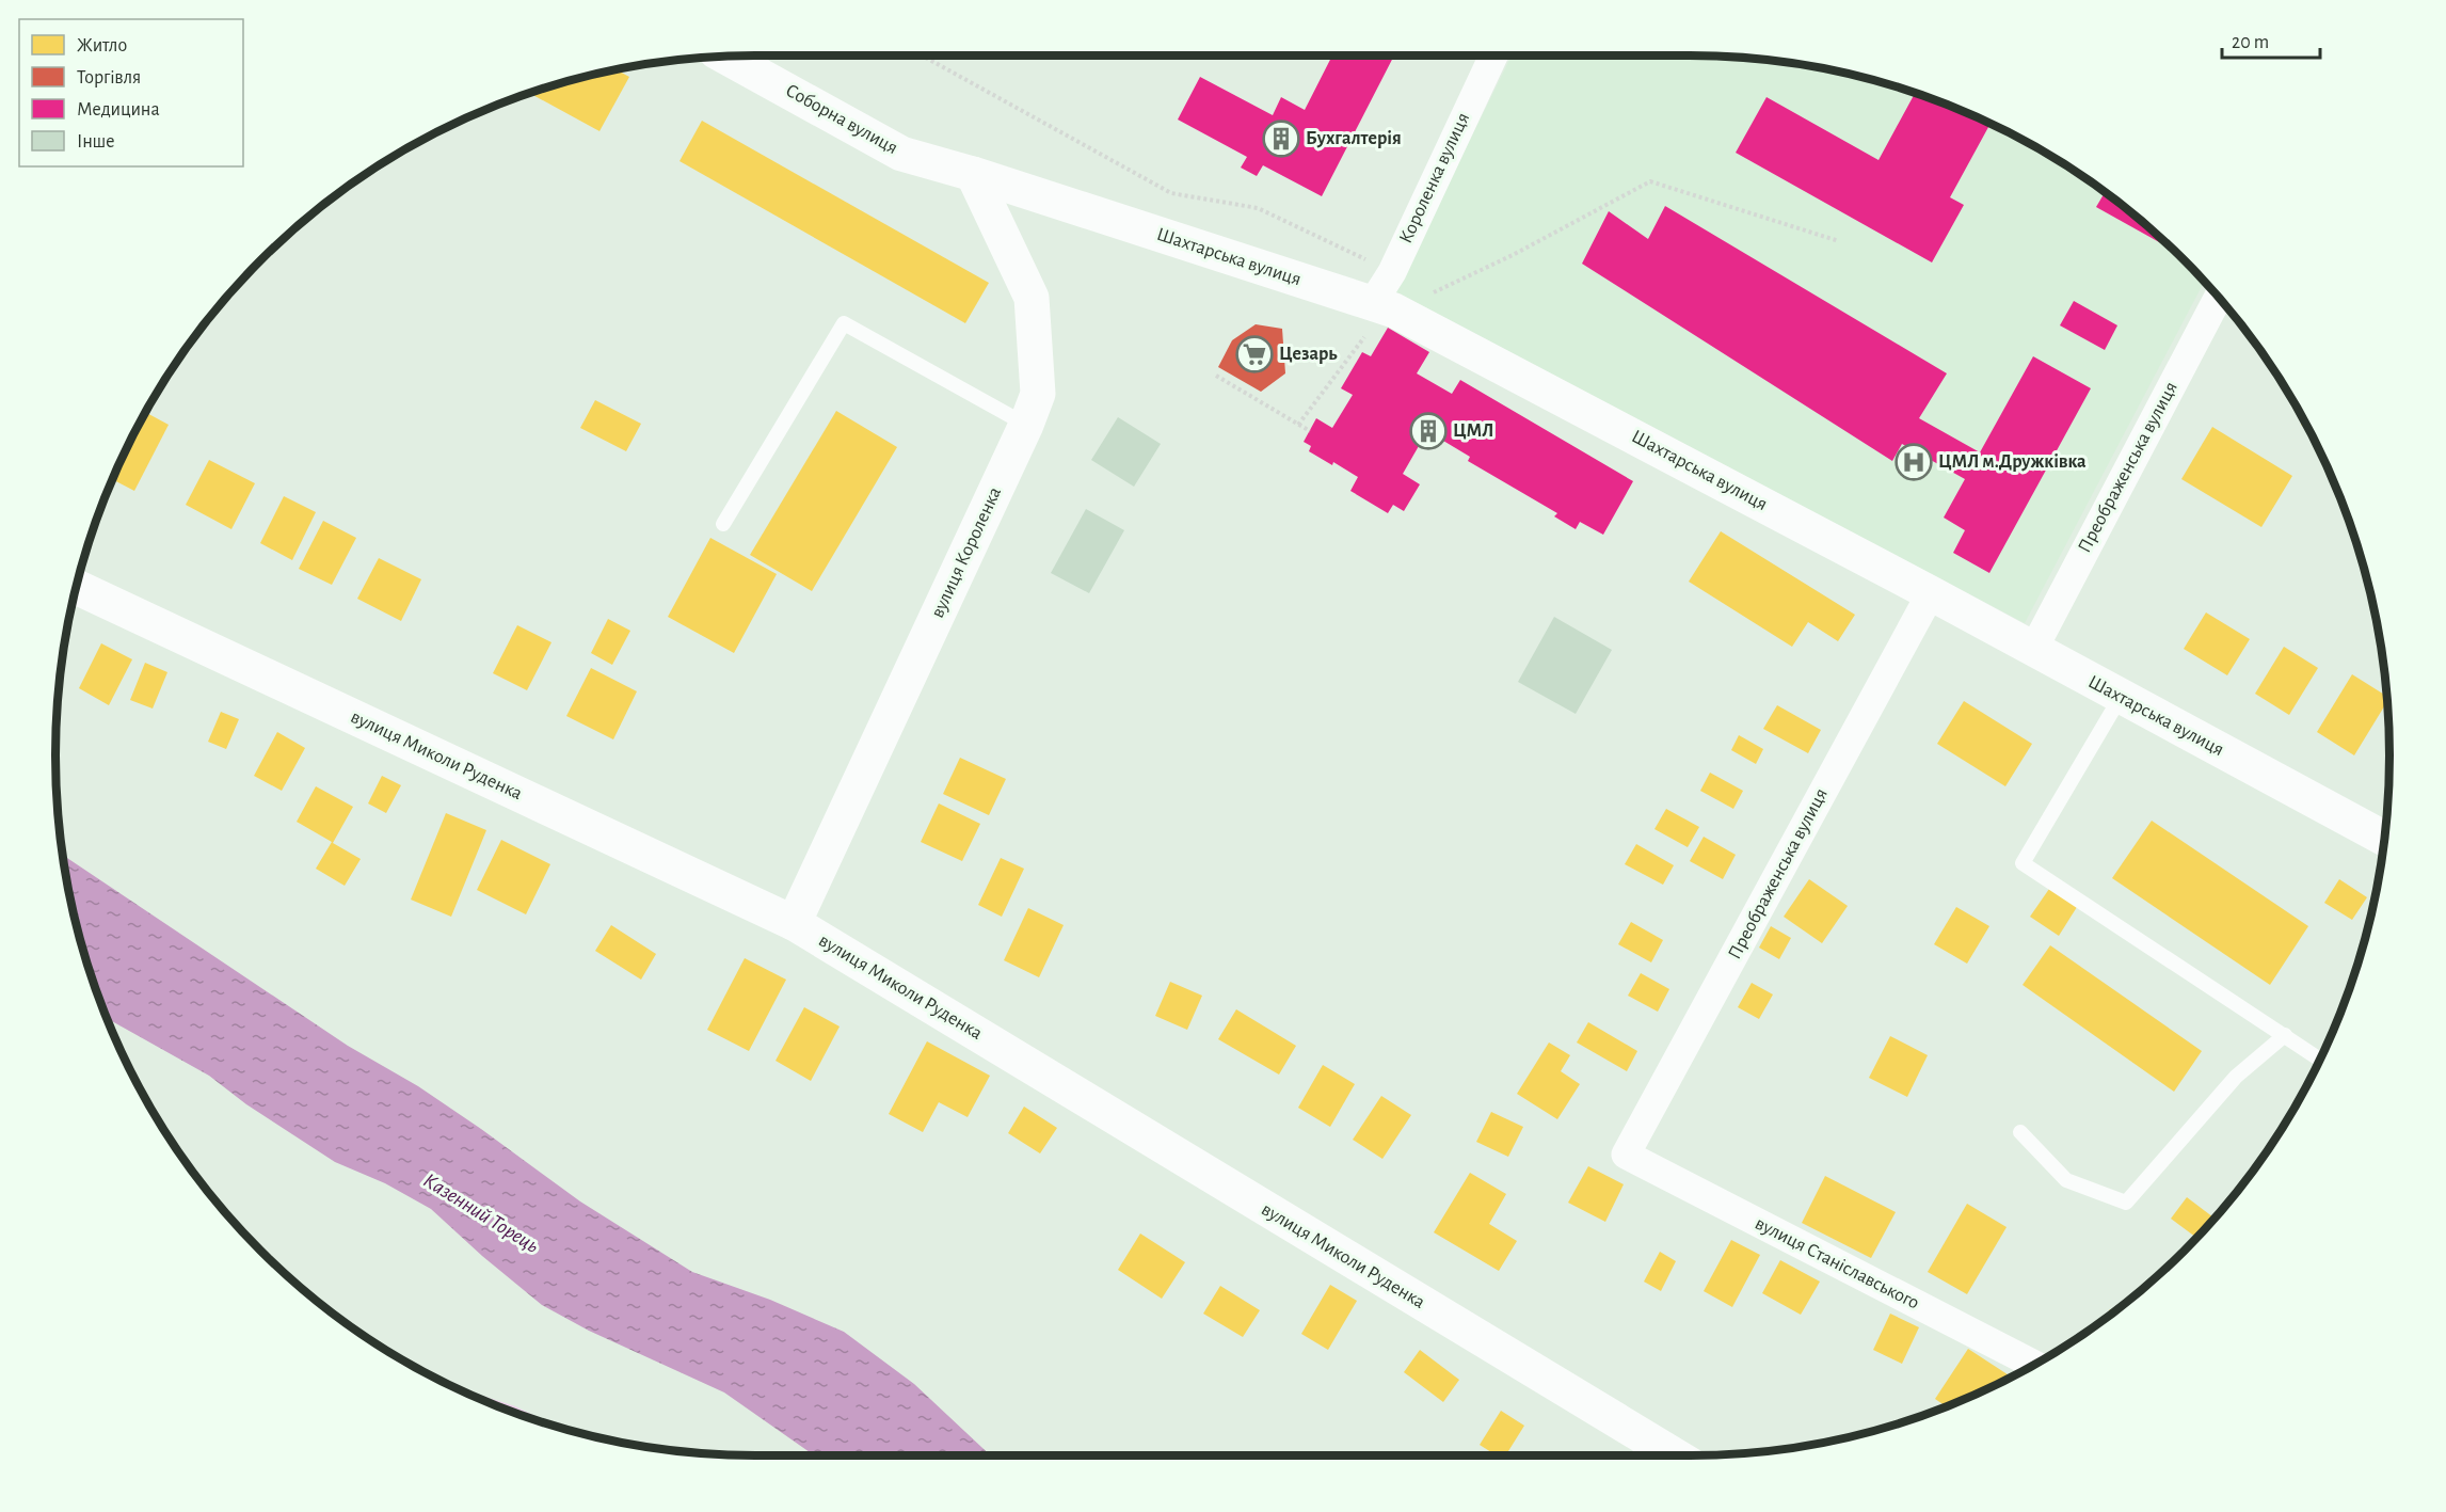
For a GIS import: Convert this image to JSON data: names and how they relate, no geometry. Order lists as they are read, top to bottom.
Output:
{
  "streets": {
    "street": [
      "Соборна вулиця",
      "Короленка вулиця",
      "Шахтарська вулиця",
      "Преображенська вулиця",
      "вулиця Короленка",
      "вулиця Миколи Руденка",
      "вулиця Станіславського"
    ]
  },
  "crossings": [
    ["Соборна вулиця", "Шахтарська вулиця"],
    ["Соборна вулиця", "вулиця Короленка"],
    ["Короленка вулиця", "Шахтарська вулиця"],
    ["Шахтарська вулиця", "Преображенська вулиця"],
    ["Шахтарська вулиця", "вулиця Короленка"],
    ["Преображенська вулиця", "вулиця Станіславського"],
    ["вулиця Короленка", "вулиця Миколи Руденка"]
  ],
  "water": ["Казенний Торець"],
  "places": {
    "building": ["Бухгалтерія", "ЦМЛ"],
    "supermarket": ["Цезарь"],
    "hospital": ["ЦМЛ м.Дружківка"]
  },
  "legend": [
    "Житло",
    "Торгівля",
    "Медицина",
    "Інше"
  ],
  "scale_bar": "20 m"
}
